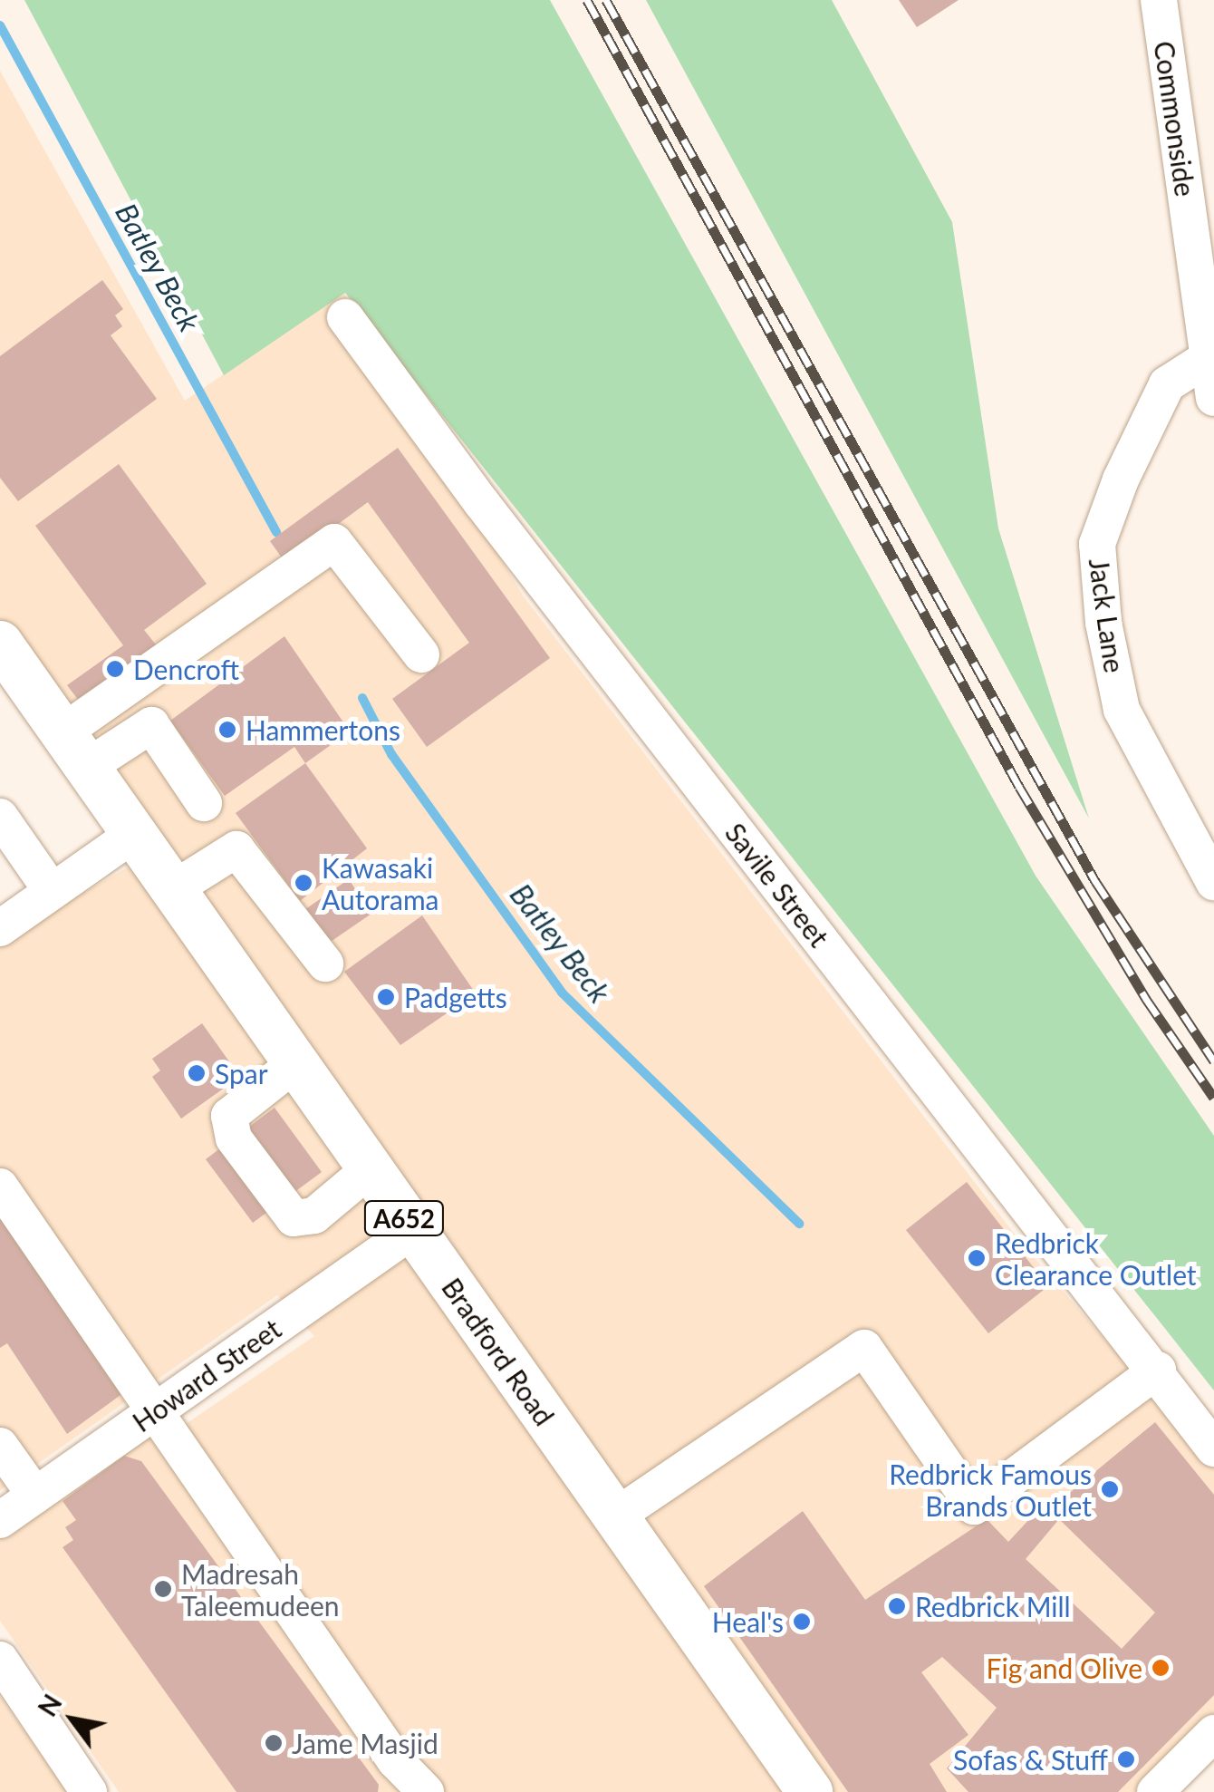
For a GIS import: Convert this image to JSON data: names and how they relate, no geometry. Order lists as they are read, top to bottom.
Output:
{
  "streets": {
    "main road": ["A652", "Bradford Road"],
    "street": [
      "Commonside",
      "Jack Lane",
      "Savile Street",
      "Howard Street"
    ]
  },
  "crossings": [
    ["Commonside", "Jack Lane"],
    ["Bradford Road", "Howard Street"]
  ],
  "water": ["Batley Beck"],
  "places": [
    "Dencroft",
    "Hammertons",
    "Kawasaki Autorama",
    "Padgetts",
    "Spar",
    "Redbrick Clearance Outlet",
    "Redbrick Famous Brands Outlet",
    "Madresah Taleemudeen",
    "Redbrick Mill",
    "Heal's",
    "Fig and Olive",
    "Jame Masjid",
    "Sofas & Stuff"
  ],
  "north": "top left"
}
